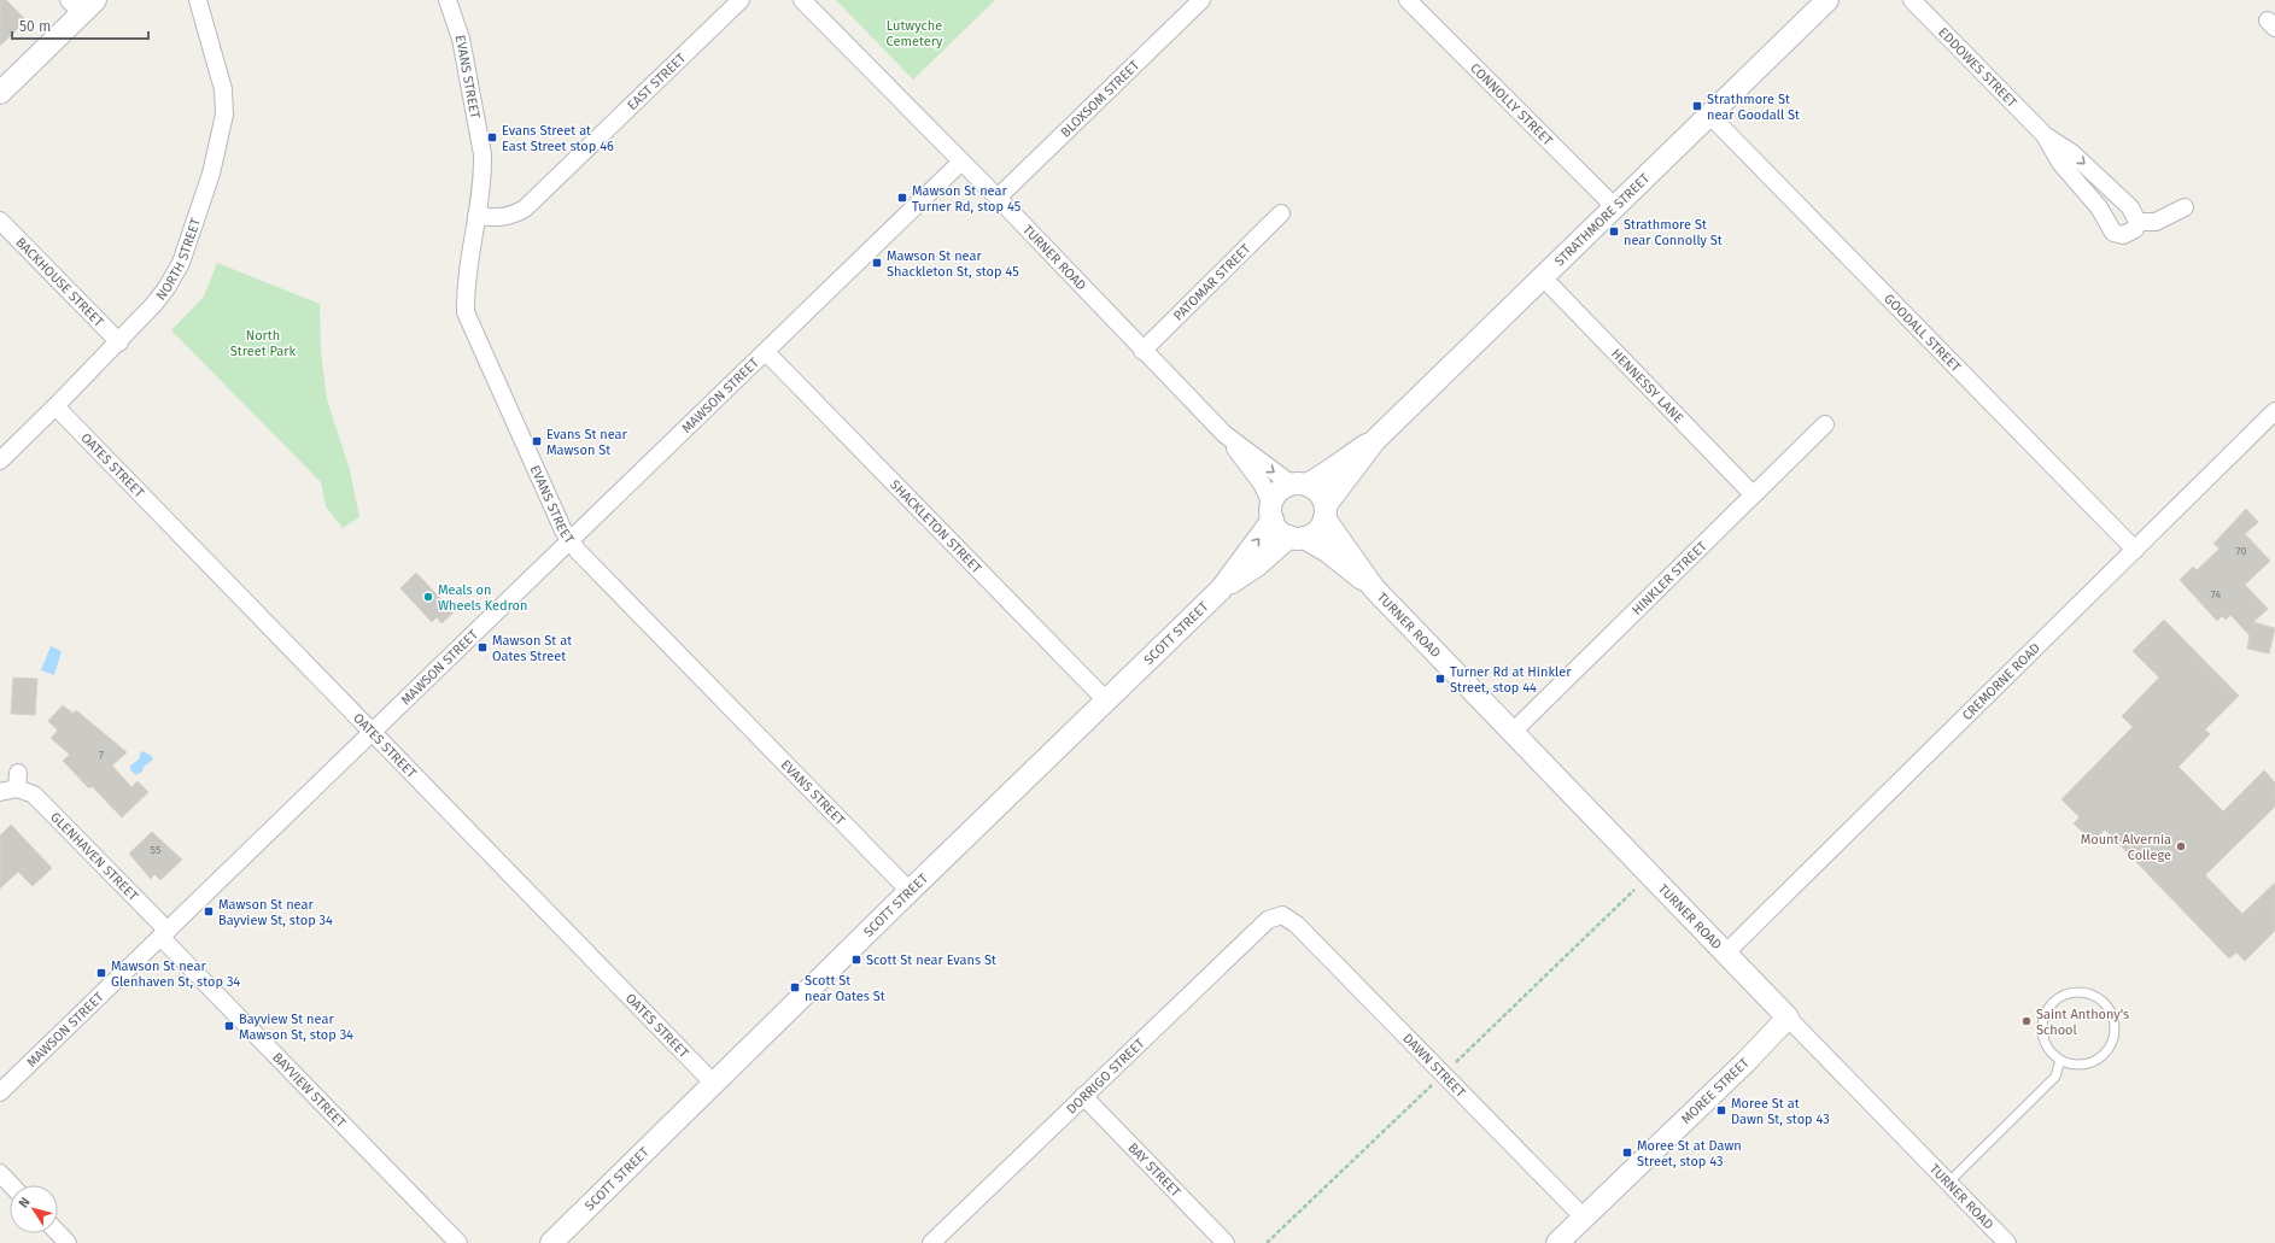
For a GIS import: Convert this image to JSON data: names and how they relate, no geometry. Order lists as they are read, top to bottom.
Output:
{
  "streets": {
    "street": [
      "EDDOWES STREET",
      "EVANS STREET",
      "EAST STREET",
      "BLOXSOM STREET",
      "CONNOLLY STREET",
      "STRATHMORE STREET",
      "NORTH STREET",
      "TURNER ROAD",
      "BACKHOUSE STREET",
      "PATOMAR STREET",
      "GOODALL STREET",
      "HENNESSY LANE",
      "MAWSON STREET",
      "OATES STREET",
      "SHACKLETON STREET",
      "HINKLER STREET",
      "SCOTT STREET",
      "CREMORNE ROAD",
      "GLENHAVEN STREET",
      "DAWN STREET",
      "DORRIGO STREET",
      "BAYVIEW STREET",
      "MOREE STREET",
      "BAY STREET"
    ]
  },
  "crossings": [
    ["EVANS STREET", "EAST STREET"],
    ["EVANS STREET", "MAWSON STREET"],
    ["EVANS STREET", "SCOTT STREET"],
    ["BLOXSOM STREET", "TURNER ROAD"],
    ["CONNOLLY STREET", "STRATHMORE STREET"],
    ["STRATHMORE STREET", "TURNER ROAD"],
    ["STRATHMORE STREET", "GOODALL STREET"],
    ["STRATHMORE STREET", "HENNESSY LANE"],
    ["STRATHMORE STREET", "SCOTT STREET"],
    ["NORTH STREET", "BACKHOUSE STREET"],
    ["NORTH STREET", "OATES STREET"],
    ["TURNER ROAD", "PATOMAR STREET"],
    ["TURNER ROAD", "MAWSON STREET"],
    ["TURNER ROAD", "HINKLER STREET"],
    ["TURNER ROAD", "SCOTT STREET"],
    ["TURNER ROAD", "CREMORNE ROAD"],
    ["TURNER ROAD", "MOREE STREET"],
    ["GOODALL STREET", "CREMORNE ROAD"],
    ["HENNESSY LANE", "HINKLER STREET"],
    ["MAWSON STREET", "OATES STREET"],
    ["MAWSON STREET", "SHACKLETON STREET"],
    ["MAWSON STREET", "GLENHAVEN STREET"],
    ["MAWSON STREET", "BAYVIEW STREET"],
    ["OATES STREET", "SCOTT STREET"],
    ["SHACKLETON STREET", "SCOTT STREET"],
    ["GLENHAVEN STREET", "BAYVIEW STREET"],
    ["DAWN STREET", "DORRIGO STREET"],
    ["DAWN STREET", "MOREE STREET"],
    ["DORRIGO STREET", "BAY STREET"]
  ],
  "parks": ["Lutwyche Cemetery", "North Street Park"],
  "places": {
    "transit": [
      "Strathmore St near Goodall St",
      "Evans Street at East Street stop 46",
      "Mawson St near Turner Rd, stop 45",
      "Strathmore St near Connolly St",
      "Mawson St near Shackleton St, stop 45",
      "Evans St near Mawson St",
      "Mawson St at Oates Street",
      "Turner Rd at Hinkler Street, stop 44",
      "Mawson St near Bayview St, stop 34",
      "Scott St near Evans St",
      "Mawson St near Glenhaven St, stop 34",
      "Scott St near Oates St",
      "Bayview St near Mawson St, stop 34",
      "Moree St at Dawn St, stop 43",
      "Moree St at Dawn Street, stop 43"
    ],
    "other": ["Meals on Wheels Kedron", "Mount Alvernia College", "Saint Anthony's School"]
  },
  "house_numbers": [
    "70",
    "74",
    "7",
    "55"
  ],
  "scale_bar": "50 m",
  "north": "top left"
}
